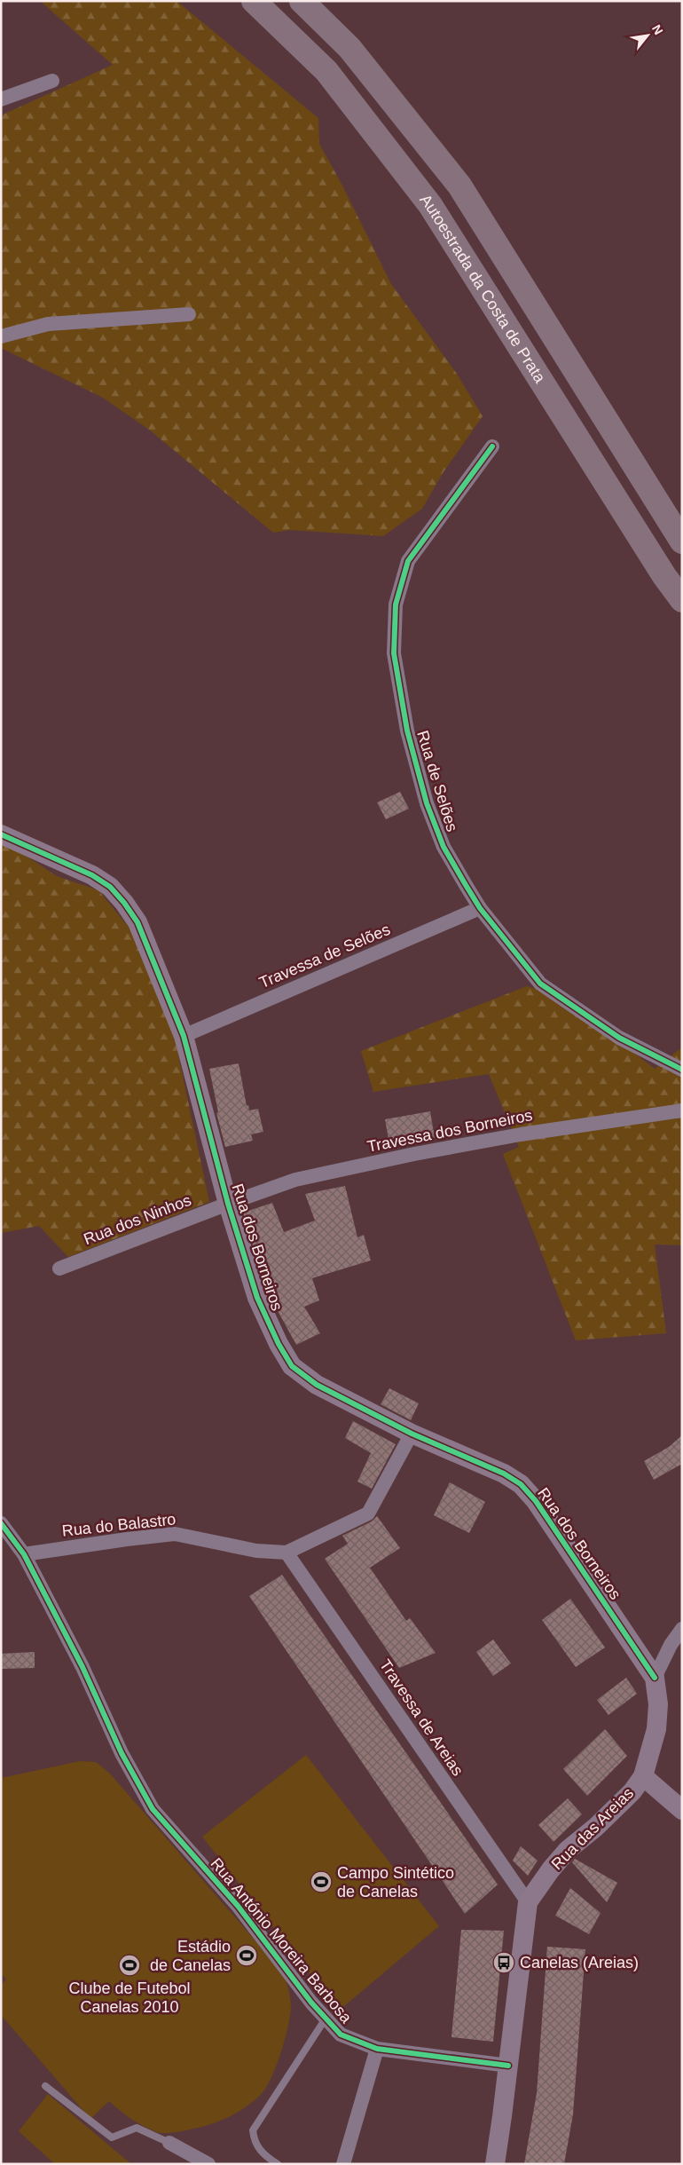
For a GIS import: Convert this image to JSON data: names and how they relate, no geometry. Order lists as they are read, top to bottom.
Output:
{
  "streets": {
    "highway": ["Autoestrada da Costa de Prata"],
    "street": [
      "Rua de Selões",
      "Travessa de Selões",
      "Travessa dos Borneiros",
      "Rua dos Ninhos",
      "Rua dos Borneiros",
      "Rua do Balastro",
      "Travessa de Areias",
      "Rua das Areias",
      "Rua António Moreira Barbosa"
    ]
  },
  "crossings": [
    ["Rua de Selões", "Travessa de Selões"],
    ["Travessa de Selões", "Rua dos Borneiros"],
    ["Travessa dos Borneiros", "Rua dos Ninhos"],
    ["Travessa dos Borneiros", "Rua dos Borneiros"],
    ["Rua dos Ninhos", "Rua dos Borneiros"],
    ["Rua dos Borneiros", "Rua do Balastro"],
    ["Rua dos Borneiros", "Rua das Areias"],
    ["Rua do Balastro", "Travessa de Areias"],
    ["Rua do Balastro", "Rua António Moreira Barbosa"],
    ["Travessa de Areias", "Rua das Areias"]
  ],
  "places": {
    "sports": ["Campo Sintético de Canelas", "Estádio de Canelas", "Clube de Futebol Canelas 2010"],
    "bus stop": ["Canelas (Areias)"]
  },
  "north": "top right"
}
